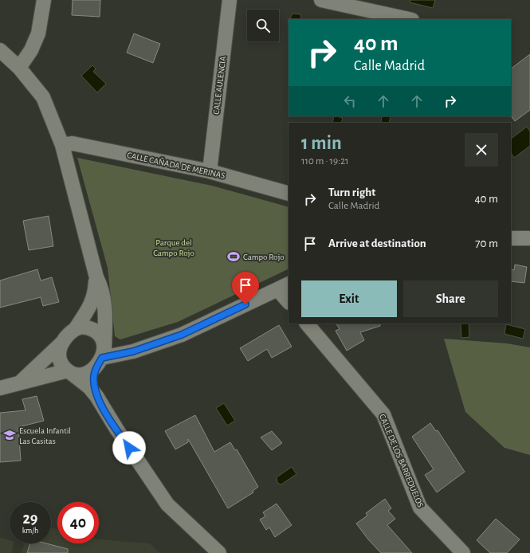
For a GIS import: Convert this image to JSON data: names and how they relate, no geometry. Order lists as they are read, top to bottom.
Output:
{
  "streets": {
    "street": ["CALLE AULENCIA", "CALLE CAÑADA DE MERINAS", "CALLE DE LOS BARREDUELOS"]
  },
  "crossings": [
    ["CALLE AULENCIA", "CALLE CAÑADA DE MERINAS"]
  ],
  "parks": ["Parque del Campo Rojo"],
  "places": {
    "sports": ["Campo Rojo"],
    "school or university": ["Escuela Infantil Las Casitas"]
  },
  "page": {
    "turn": ["40 m", "Calle Madrid"],
    "heading": ["1 min", "110 m · 19:21"],
    "list": [
      {
        "name": "Turn right",
        "note": "Calle Madrid",
        "value": "40 m"
      },
      {
        "name": "Arrive at destination",
        "value": "70 m"
      }
    ],
    "buttons": ["Exit", "Share"],
    "speed": "29 km/h",
    "limit": "40"
  }
}
